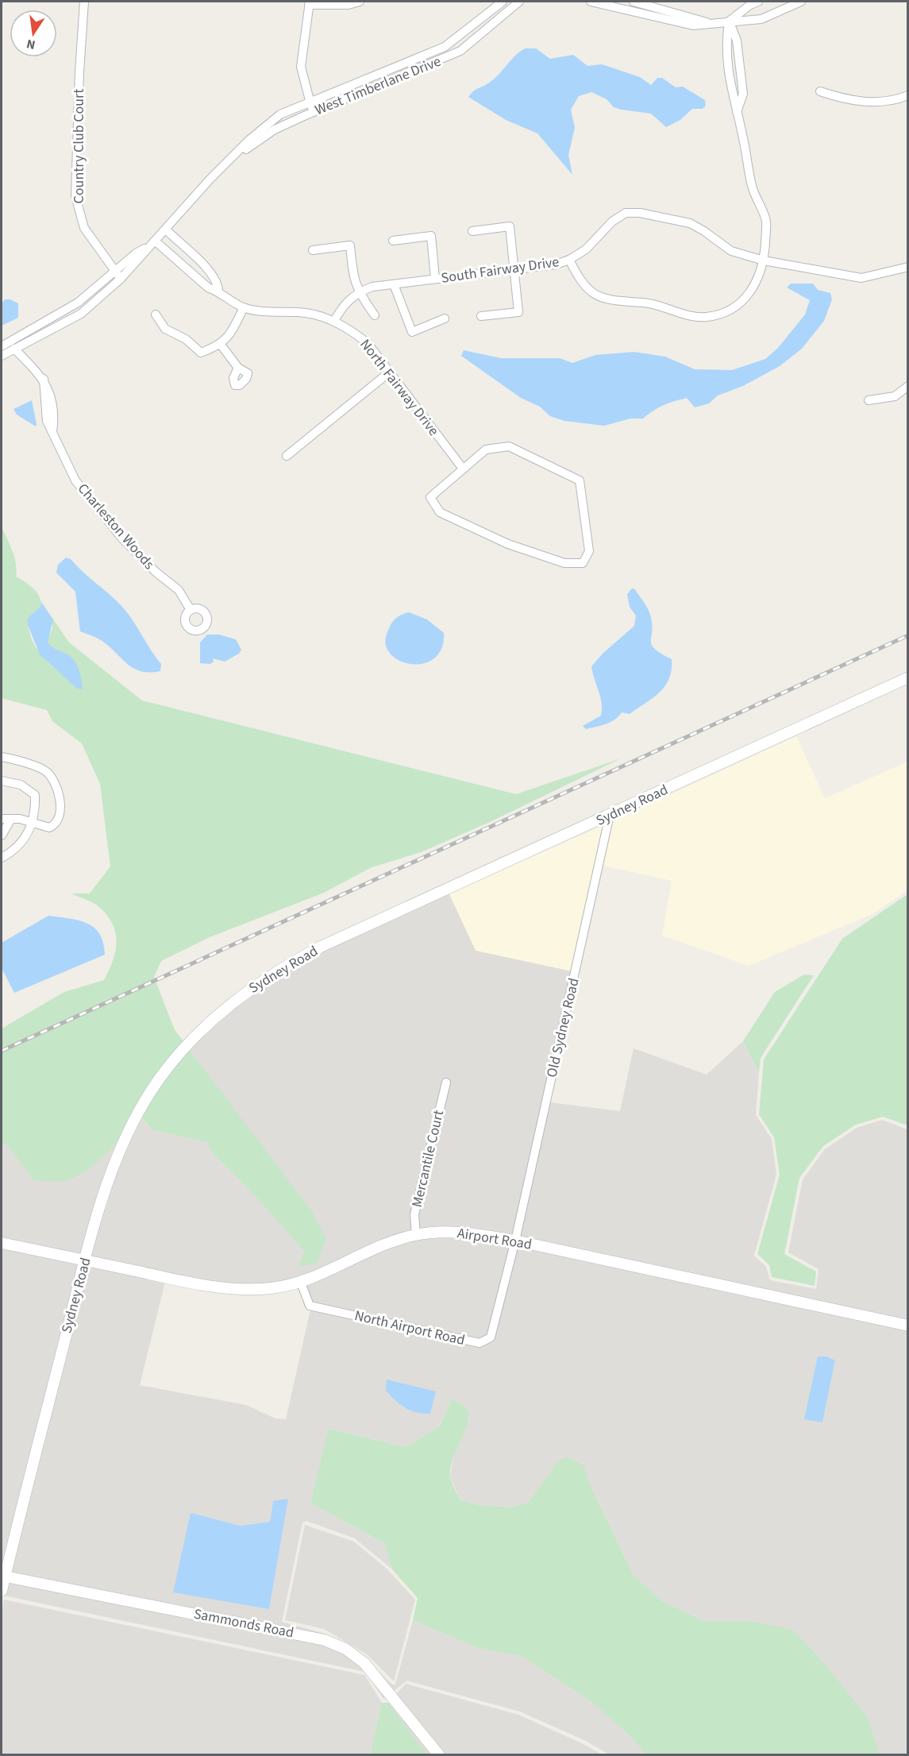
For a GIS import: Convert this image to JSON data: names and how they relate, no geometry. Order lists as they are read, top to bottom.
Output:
{
  "streets": {
    "street": [
      "West Timberlane Drive",
      "Country Club Court",
      "South Fairway Drive",
      "North Fairway Drive",
      "Charleston Woods",
      "Sydney Road",
      "Old Sydney Road",
      "Mercantile Court",
      "Airport Road",
      "North Airport Road",
      "Sammonds Road"
    ]
  },
  "crossings": [
    ["West Timberlane Drive", "Country Club Court"],
    ["West Timberlane Drive", "North Fairway Drive"],
    ["West Timberlane Drive", "Charleston Woods"],
    ["South Fairway Drive", "North Fairway Drive"],
    ["Sydney Road", "Old Sydney Road"],
    ["Sydney Road", "Airport Road"],
    ["Sydney Road", "Sammonds Road"],
    ["Old Sydney Road", "Airport Road"],
    ["Old Sydney Road", "North Airport Road"],
    ["Mercantile Court", "Airport Road"],
    ["Airport Road", "North Airport Road"]
  ],
  "north": "bottom"
}
